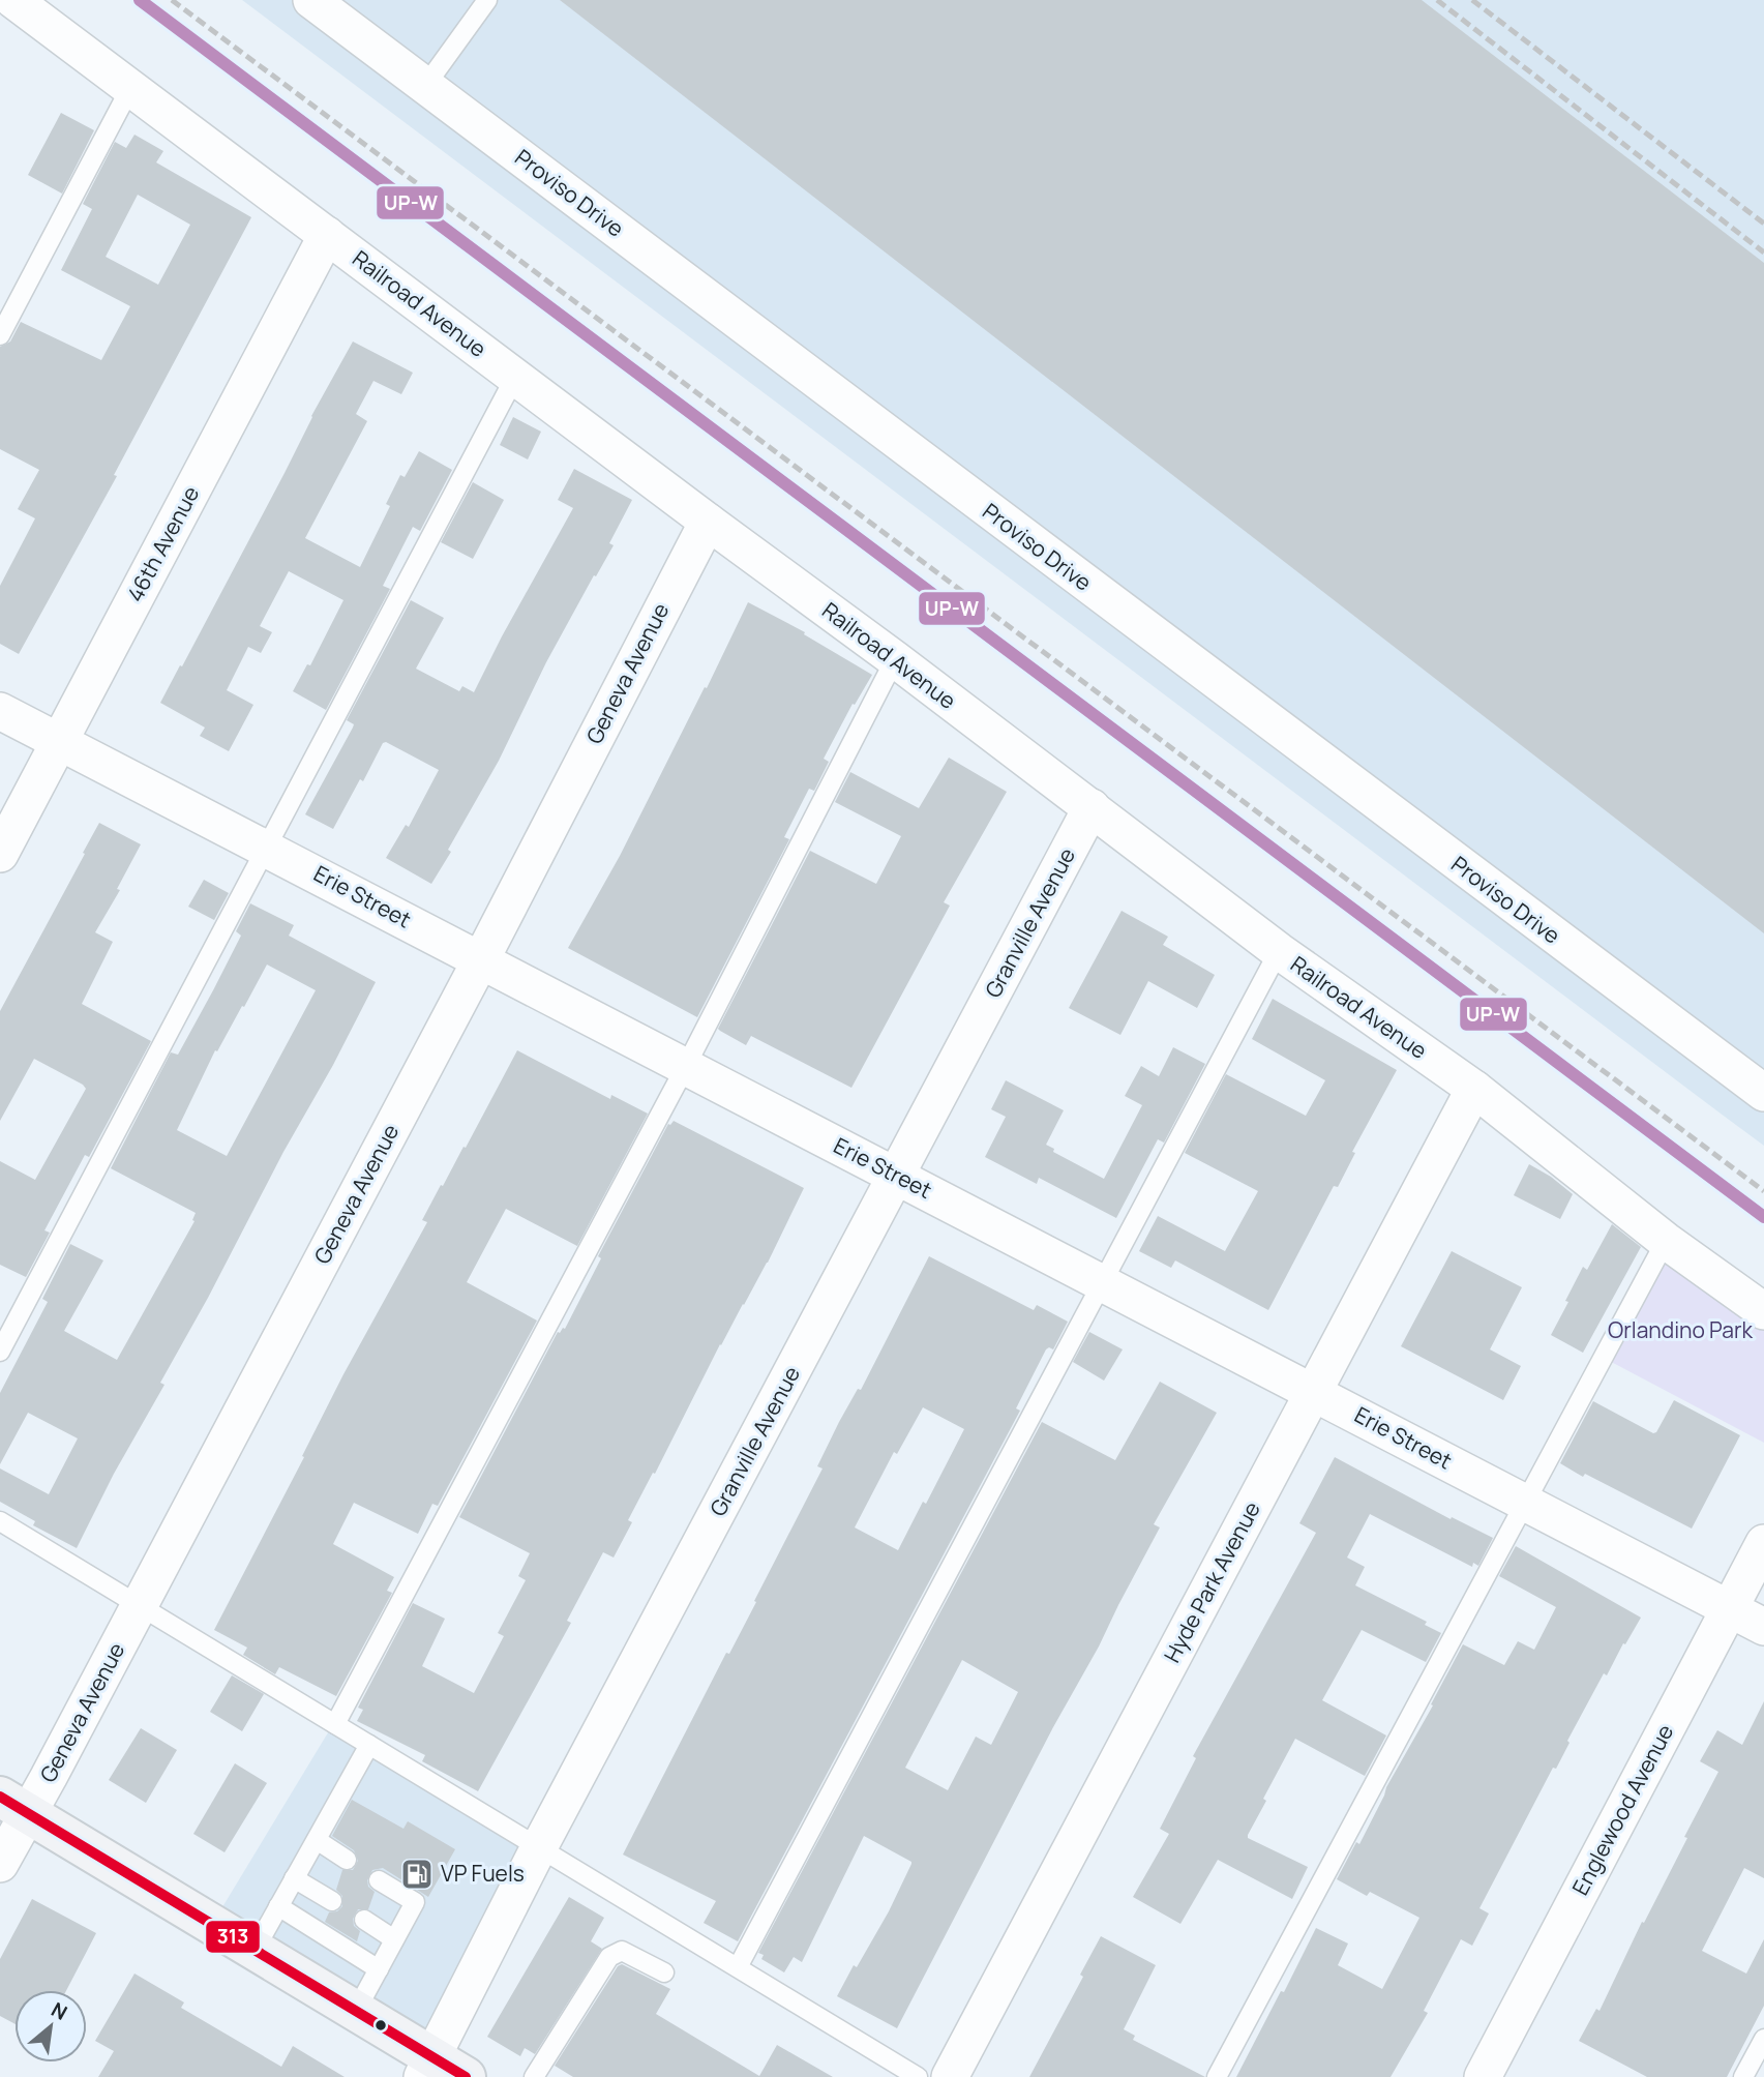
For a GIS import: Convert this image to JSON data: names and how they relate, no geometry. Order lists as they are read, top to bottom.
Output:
{
  "streets": {
    "street": [
      "Proviso Drive",
      "Railroad Avenue",
      "46th Avenue",
      "Geneva Avenue",
      "Erie Street",
      "Granville Avenue",
      "Hyde Park Avenue",
      "Englewood Avenue"
    ]
  },
  "crossings": [
    ["Railroad Avenue", "46th Avenue"],
    ["Railroad Avenue", "Geneva Avenue"],
    ["Railroad Avenue", "Granville Avenue"],
    ["Railroad Avenue", "Hyde Park Avenue"],
    ["46th Avenue", "Erie Street"],
    ["Geneva Avenue", "Erie Street"],
    ["Erie Street", "Granville Avenue"],
    ["Erie Street", "Hyde Park Avenue"],
    ["Erie Street", "Englewood Avenue"]
  ],
  "parks": ["Orlandino Park"],
  "places": {
    "fuel station": ["VP Fuels"]
  },
  "lines": ["transit line UP-W", "transit line 313"],
  "north": "top right"
}
